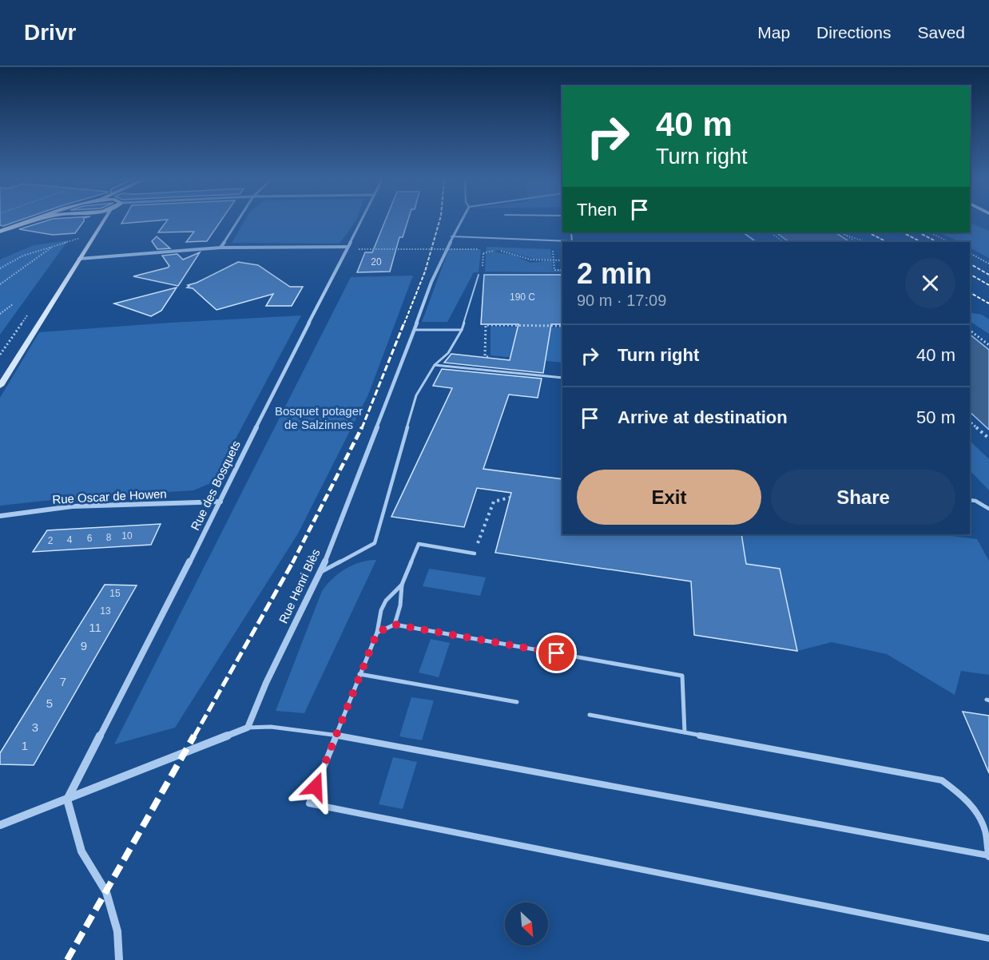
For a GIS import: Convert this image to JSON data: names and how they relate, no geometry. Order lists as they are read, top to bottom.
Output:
{
  "streets": {
    "street": ["Rue des Bosquets", "Rue Oscar de Howen", "Rue Henri Blès"]
  },
  "crossings": [
    ["Rue des Bosquets", "Rue Oscar de Howen"]
  ],
  "parks": ["Bosquet potager de Salzinnes"],
  "house_numbers": [
    "20",
    "190 C",
    "10",
    "8",
    "6",
    "4",
    "2",
    "15",
    "13",
    "11",
    "9",
    "7",
    "5",
    "3",
    "1"
  ],
  "north": "bottom right",
  "page": {
    "header": "Drivr",
    "nav": ["Map", "Directions", "Saved"],
    "turn": ["40 m", "Turn right"],
    "then": "Then",
    "heading": ["2 min", "90 m · 17:09"],
    "list": [
      {
        "name": "Turn right",
        "value": "40 m"
      },
      {
        "name": "Arrive at destination",
        "value": "50 m"
      }
    ],
    "buttons": ["Exit", "Share"]
  }
}
